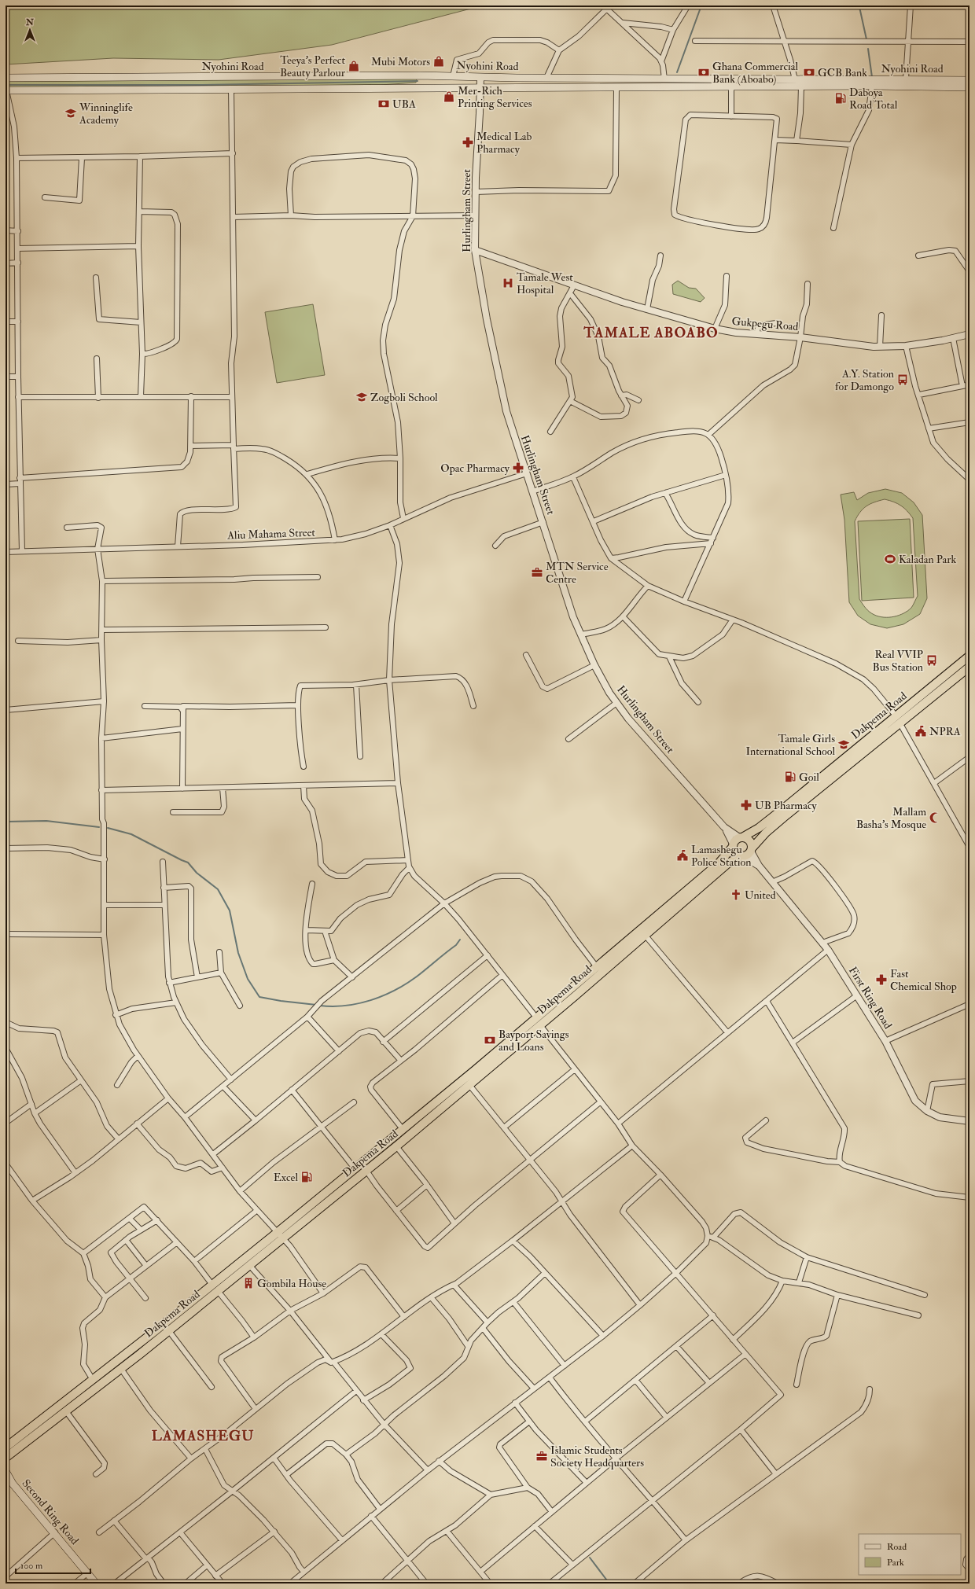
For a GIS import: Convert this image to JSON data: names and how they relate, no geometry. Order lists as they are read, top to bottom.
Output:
{
  "streets": {
    "highway": ["Dakpema Road"],
    "main road": ["Nyohini Road", "Second Ring Road"],
    "street": [
      "Hurlingham Street",
      "Gukpegu Road",
      "Aliu Mahama Street",
      "First Ring Road"
    ]
  },
  "crossings": [
    ["Nyohini Road", "Hurlingham Street"],
    ["Hurlingham Street", "Gukpegu Road"],
    ["Hurlingham Street", "Aliu Mahama Street"],
    ["Hurlingham Street", "Dakpema Road"],
    ["Hurlingham Street", "First Ring Road"],
    ["Dakpema Road", "First Ring Road"]
  ],
  "districts": ["TAMALE ABOABO", "LAMASHEGU"],
  "places": {
    "shop": ["Mubi Motors", "Teeya's Perfect Beauty Parlour", "Mer-Rich Printing Services"],
    "bank": [
      "Ghana Commercial Bank (Aboabo)",
      "GCB Bank",
      "UBA",
      "Bayport Savings and Loans"
    ],
    "fuel station": ["Daboya Road Total", "Goil", "Excel"],
    "school or university": ["Winninglife Academy", "Zogboli School", "Tamale Girls International School"],
    "pharmacy": [
      "Medical Lab Pharmacy",
      "Opac Pharmacy",
      "UB Pharmacy",
      "Fast Chemical Shop"
    ],
    "hospital": ["Tamale West Hospital"],
    "bus stop": ["A.Y. Station for Damongo", "Real VVIP Bus Station"],
    "sports": ["Kaladan Park"],
    "office": ["MTN Service Centre", "Islamic Students Society Headquarters"],
    "public building": ["NPRA", "Lamashegu Police Station"],
    "mosque": ["Mallam Basha's Mosque"],
    "church": ["United"],
    "building": ["Gombila House"]
  },
  "legend": ["Road", "Park"],
  "scale_bar": "100 m",
  "north": "top"
}
